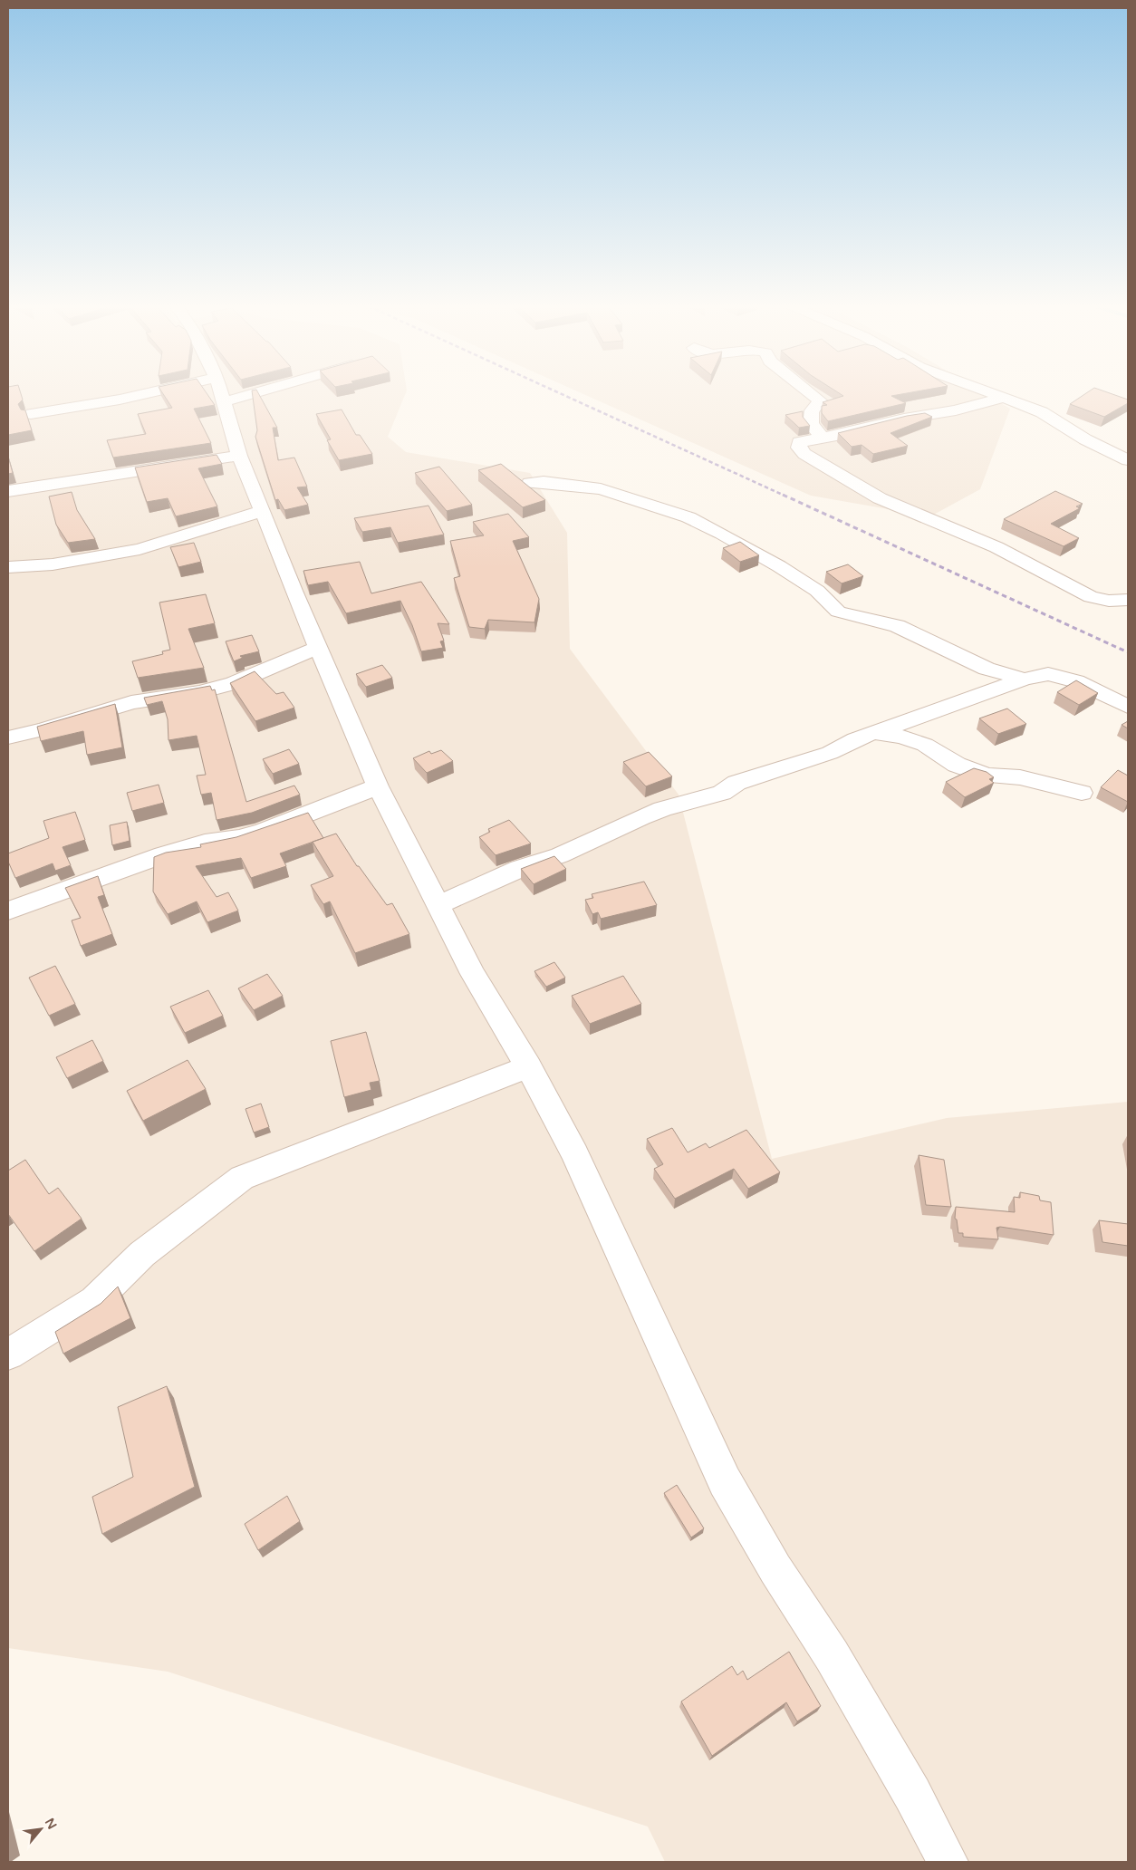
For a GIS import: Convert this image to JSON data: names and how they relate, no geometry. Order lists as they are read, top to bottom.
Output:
{
  "north": "top right"
}
